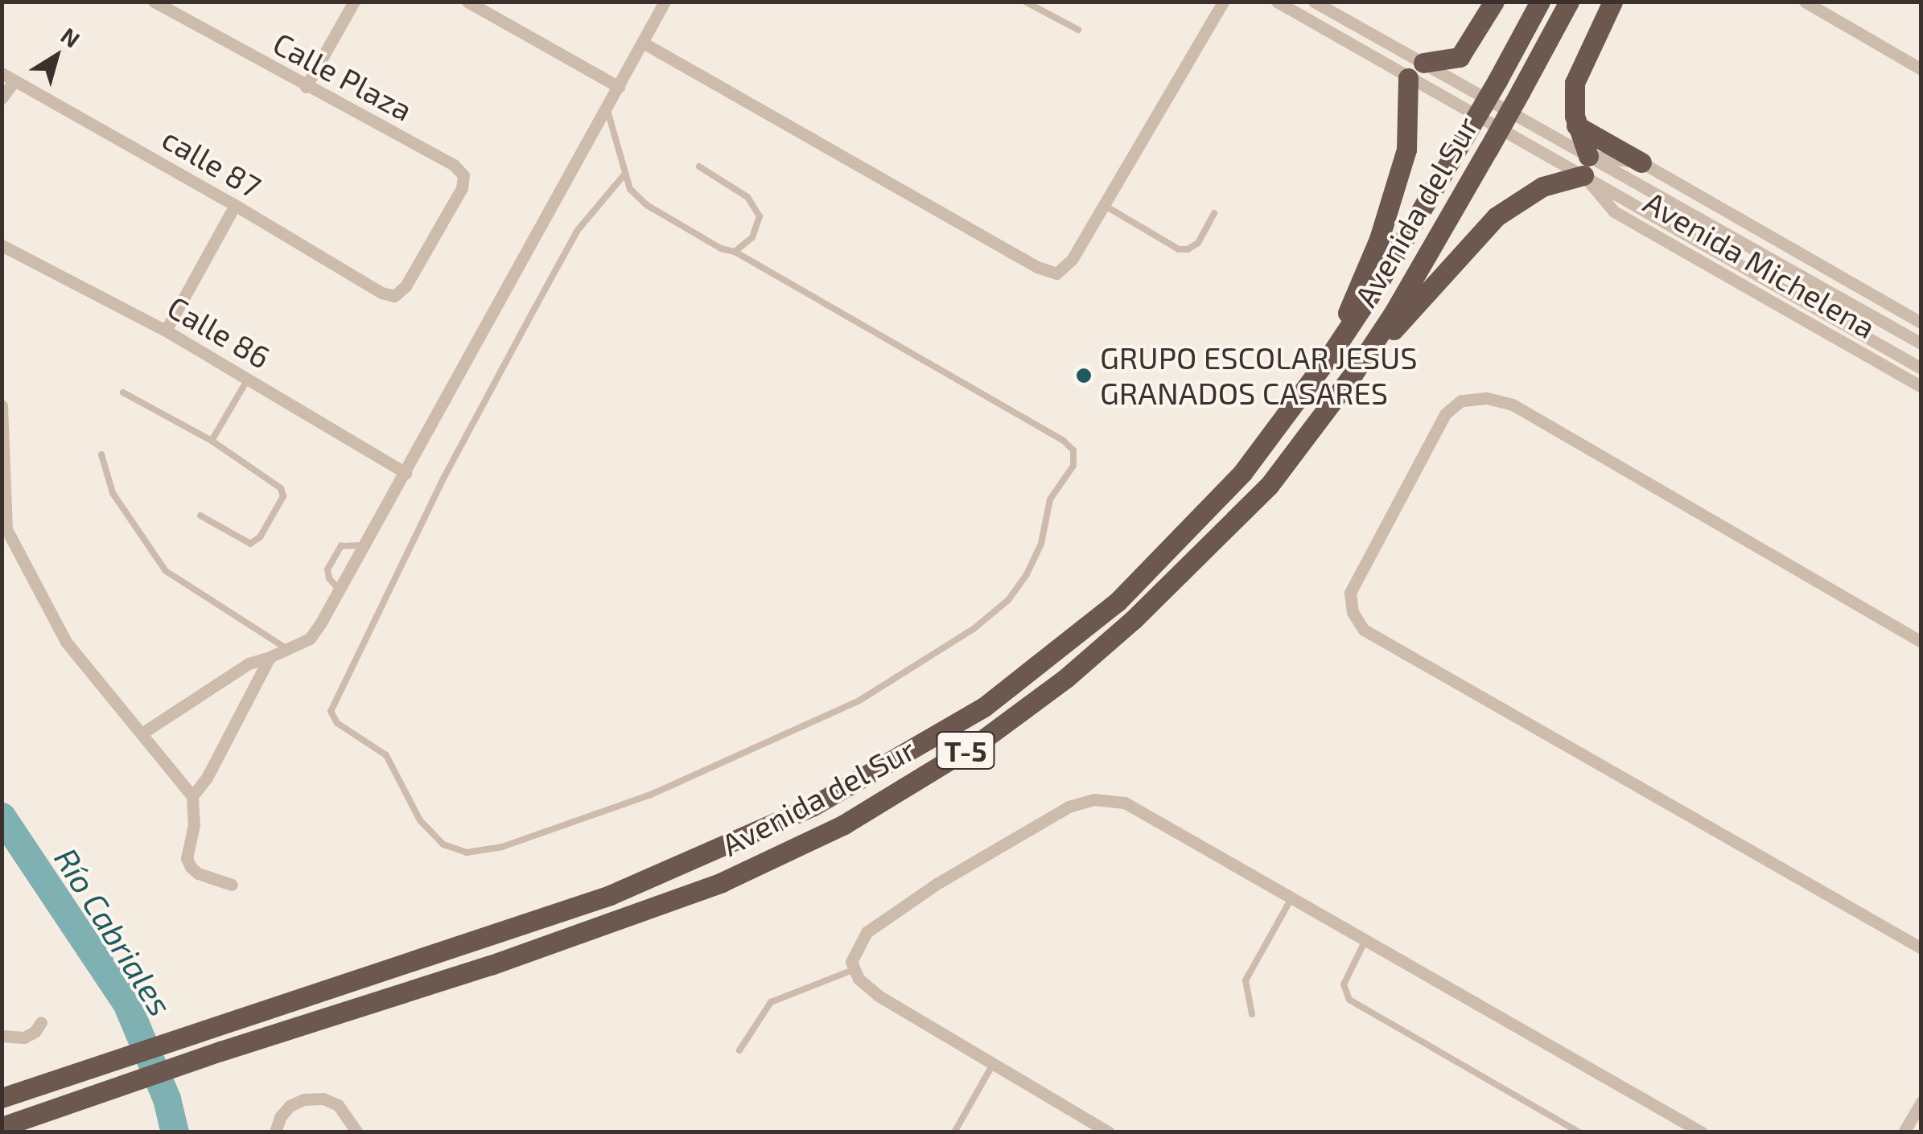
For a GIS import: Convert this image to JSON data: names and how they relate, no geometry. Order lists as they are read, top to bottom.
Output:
{
  "streets": {
    "highway": ["Avenida del Sur", "T-5"],
    "street": [
      "Calle Plaza",
      "calle 87",
      "Avenida Michelena",
      "Calle 86"
    ]
  },
  "crossings": [
    ["Calle Plaza", "calle 87"]
  ],
  "water": ["Río Cabriales"],
  "places": ["GRUPO ESCOLAR JESUS GRANADOS CASARES"],
  "north": "top right"
}
